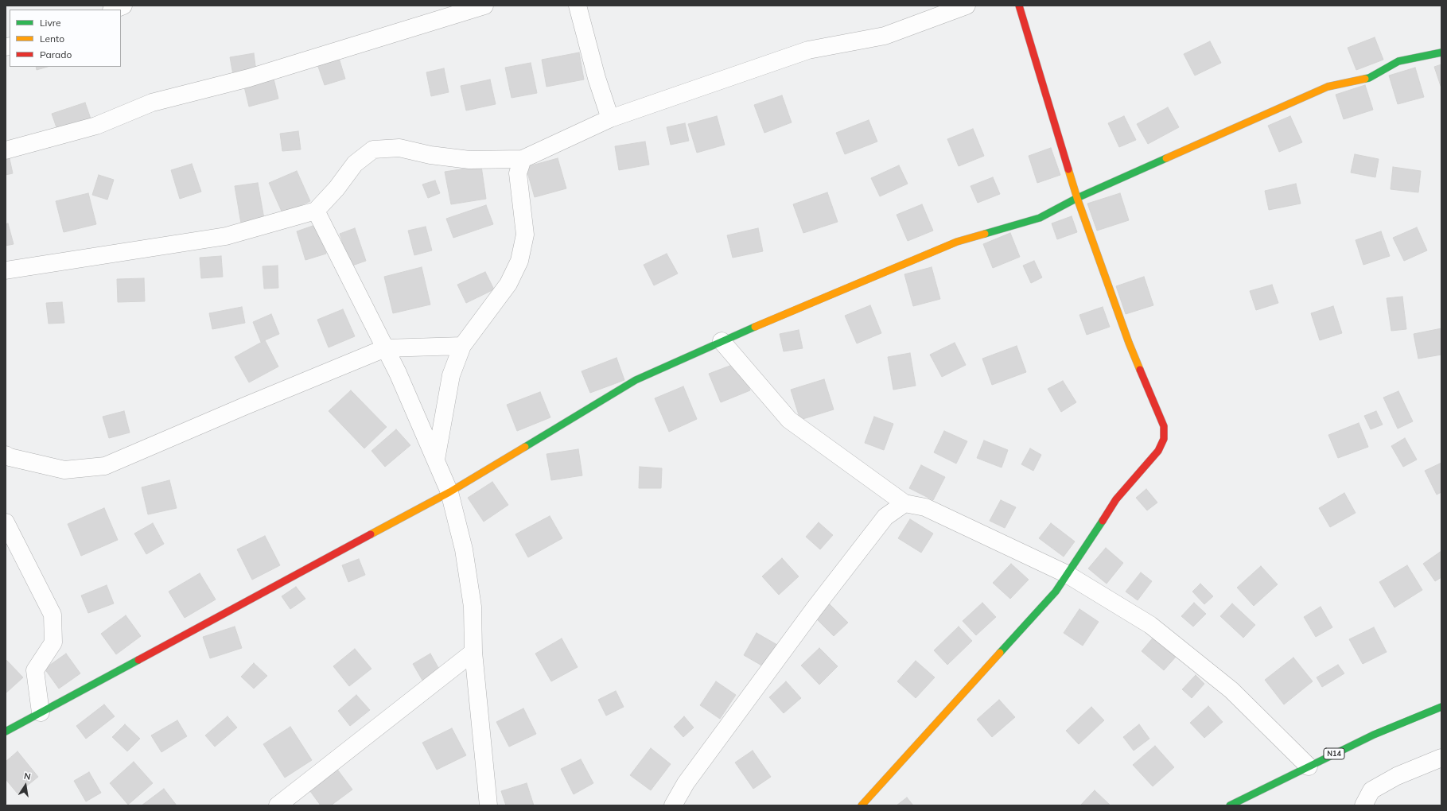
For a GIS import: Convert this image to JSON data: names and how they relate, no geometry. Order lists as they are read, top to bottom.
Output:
{
  "streets": {
    "street": ["N14"]
  },
  "legend": ["Livre", "Lento", "Parado"],
  "north": "top"
}
